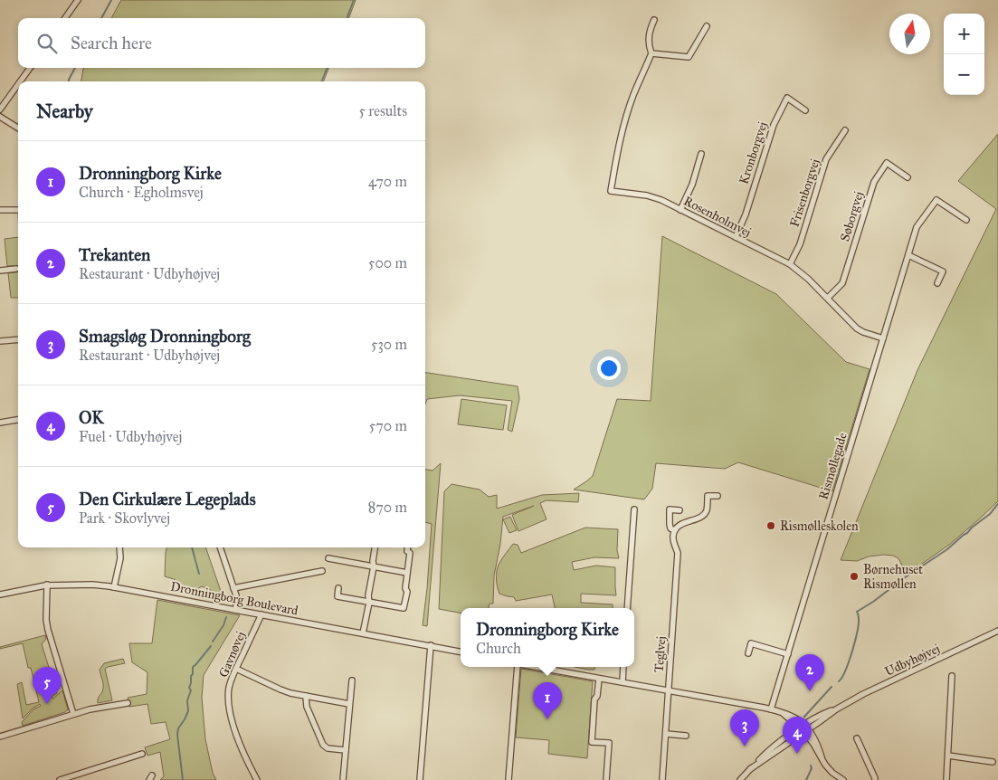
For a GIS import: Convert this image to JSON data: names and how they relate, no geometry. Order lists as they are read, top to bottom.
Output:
{
  "streets": {
    "street": [
      "Kronborgvej",
      "Frisenborgvej",
      "Rosenholmvej",
      "Søborgvej",
      "Rismøllegade",
      "Dronningborg Boulevard",
      "Gavnøvej",
      "Teglvej",
      "Udbyhøjvej"
    ]
  },
  "crossings": [
    ["Kronborgvej", "Rosenholmvej"],
    ["Frisenborgvej", "Rosenholmvej"],
    ["Rosenholmvej", "Søborgvej"],
    ["Rosenholmvej", "Rismøllegade"],
    ["Dronningborg Boulevard", "Gavnøvej"]
  ],
  "places": ["Rismølleskolen", "Børnehuset Rismøllen"],
  "north": "top",
  "page": {
    "map_buttons": ["+", "−"],
    "search": "Search here",
    "heading": ["Nearby", "5 results"],
    "list": [
      {
        "mark": "1",
        "name": "Dronningborg Kirke",
        "note": "Church · Egholmsvej",
        "value": "470 m"
      },
      {
        "mark": "2",
        "name": "Trekanten",
        "note": "Restaurant · Udbyhøjvej",
        "value": "500 m"
      },
      {
        "mark": "3",
        "name": "Smagsløg Dronningborg",
        "note": "Restaurant · Udbyhøjvej",
        "value": "530 m"
      },
      {
        "mark": "4",
        "name": "OK",
        "note": "Fuel · Udbyhøjvej",
        "value": "570 m"
      },
      {
        "mark": "5",
        "name": "Den Cirkulære Legeplads",
        "note": "Park · Skovlyvej",
        "value": "870 m"
      }
    ],
    "popup": ["Dronningborg Kirke", "Church"],
    "pins": [
      "2",
      "5",
      "1",
      "3",
      "4"
    ]
  }
}
